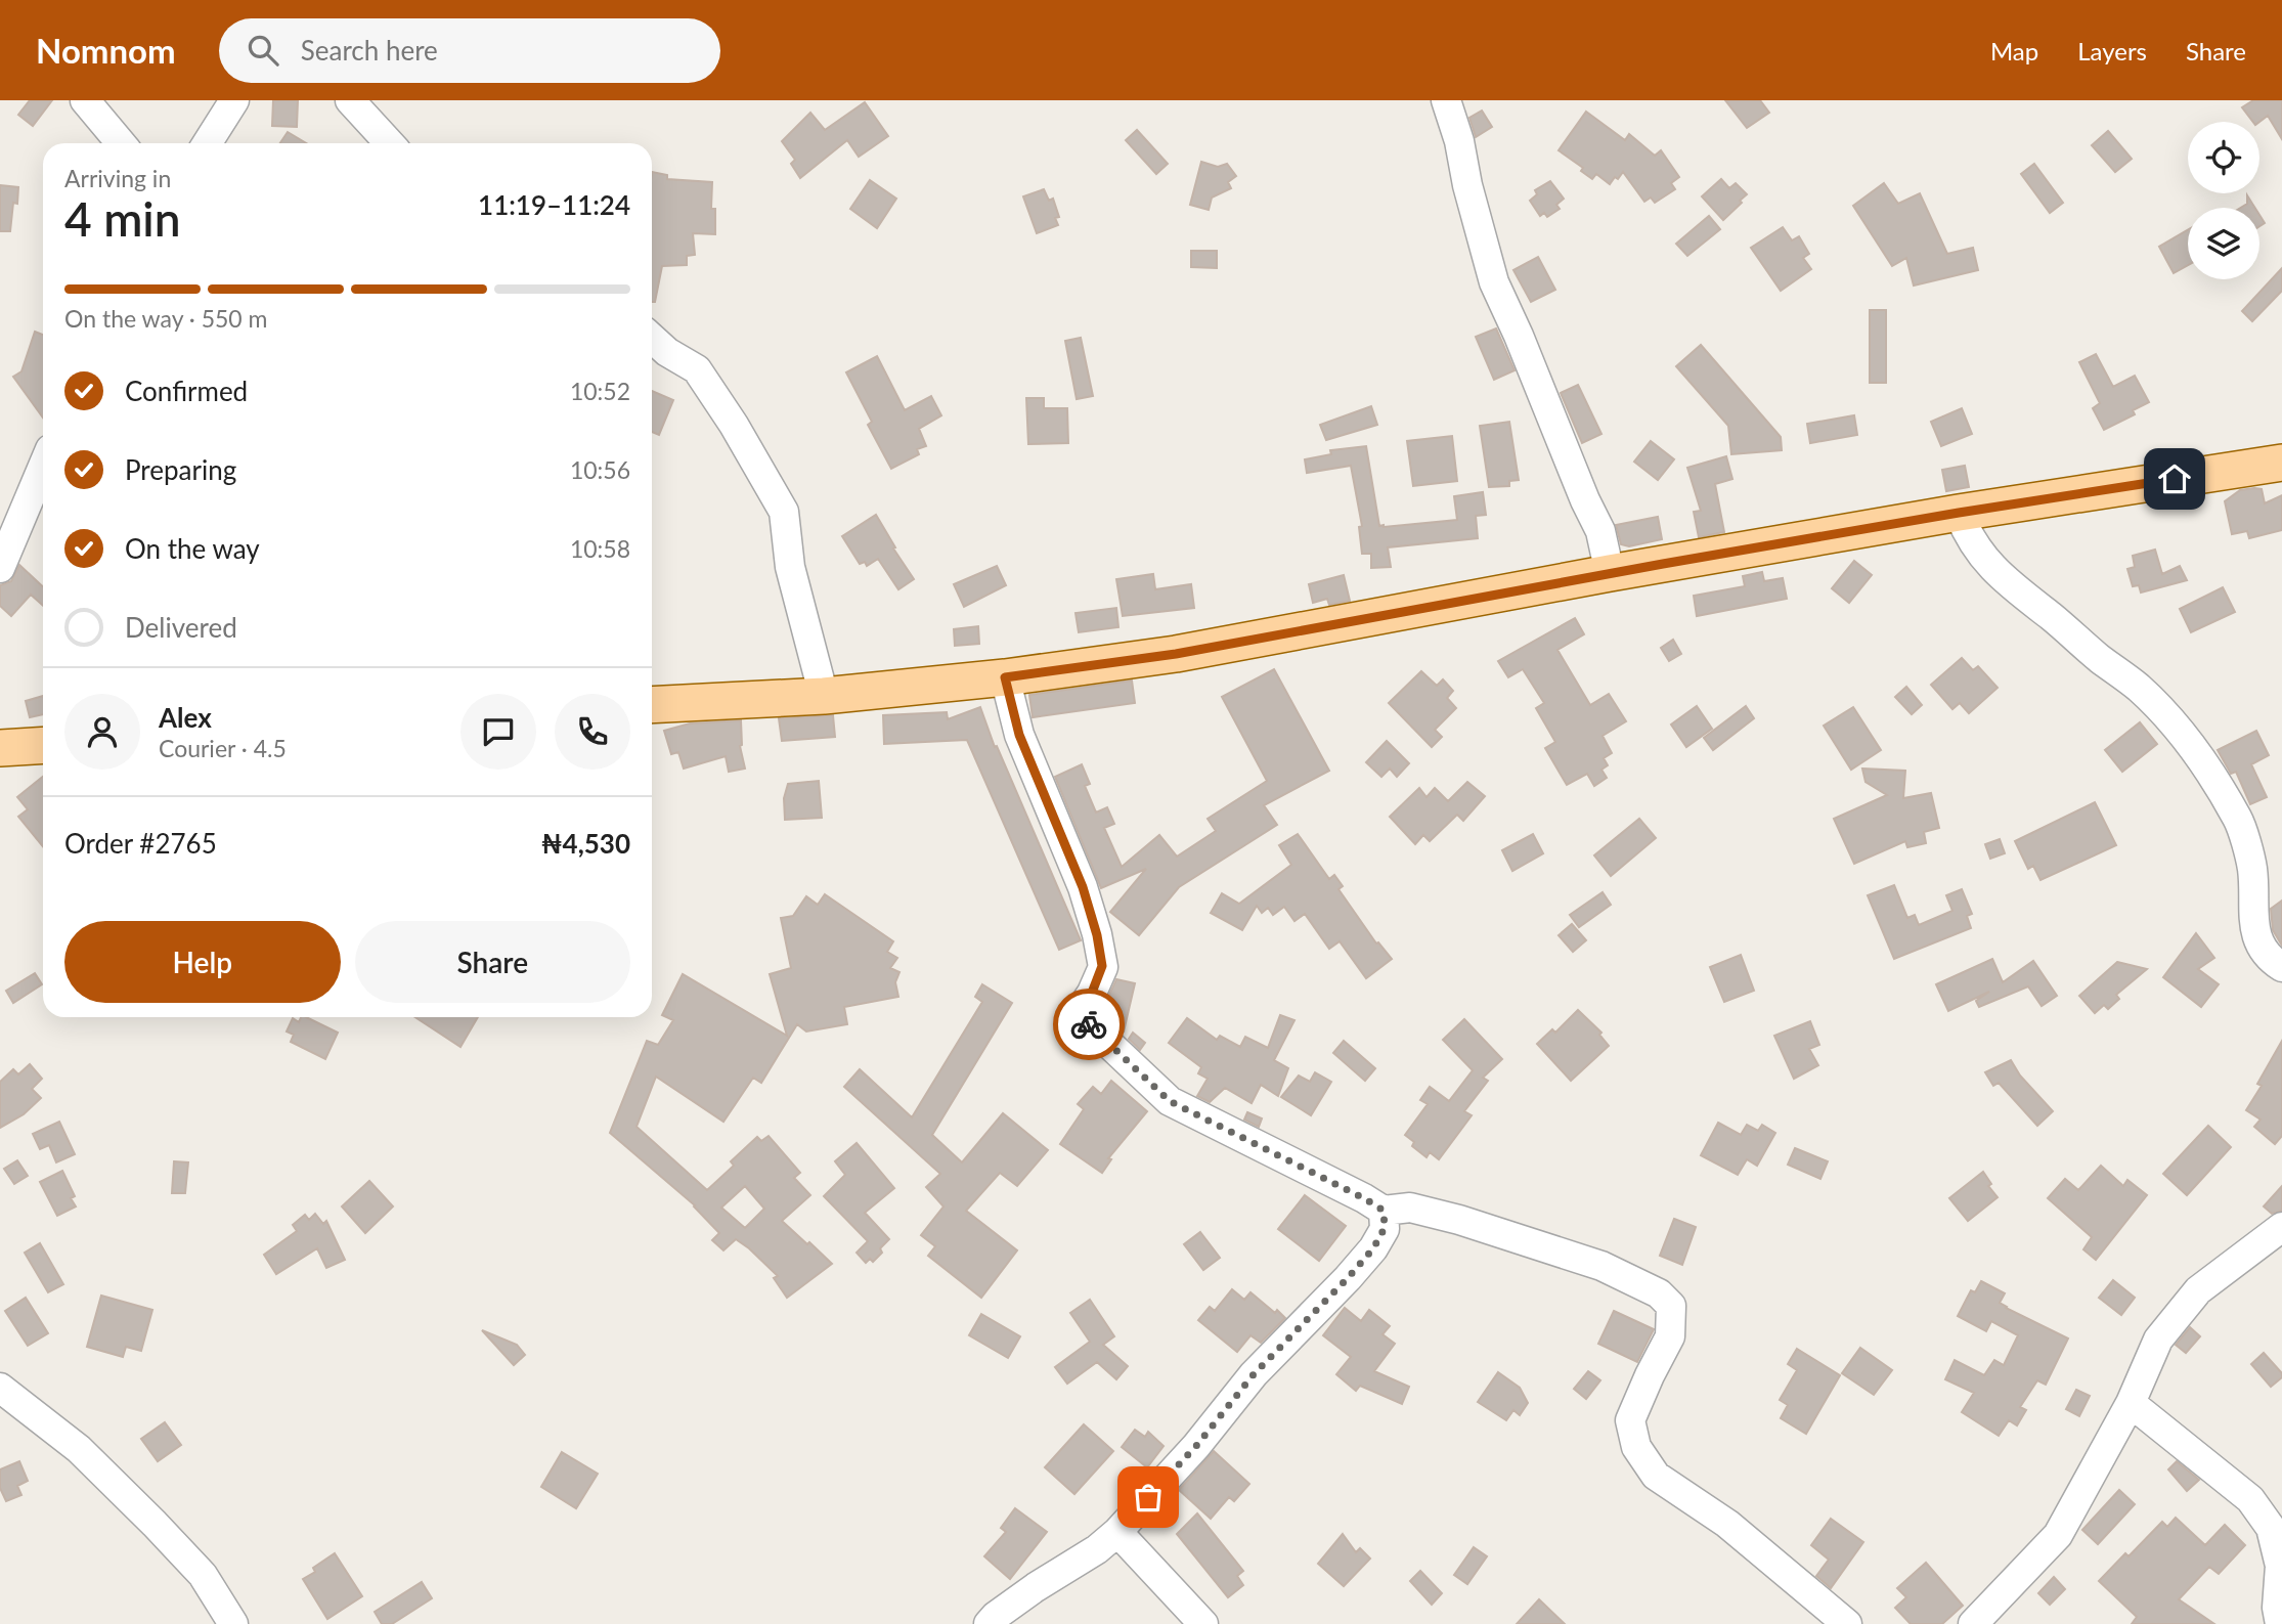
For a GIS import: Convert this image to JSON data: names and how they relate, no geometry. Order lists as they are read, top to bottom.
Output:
{
  "page": {
    "header": "Nomnom",
    "search": "Search here",
    "nav": ["Map", "Layers", "Share"],
    "heading": ["4 min", "Arriving in", "11:19–11:24"],
    "panel": [
      "Alex",
      "Courier · 4.5",
      "Order #2765",
      "₦4,530"
    ],
    "bar": "On the way · 550 m",
    "list": [
      ["Confirmed", "10:52"],
      ["Preparing", "10:56"],
      ["On the way", "10:58"],
      "Delivered"
    ],
    "buttons": ["Help", "Share"]
  }
}
